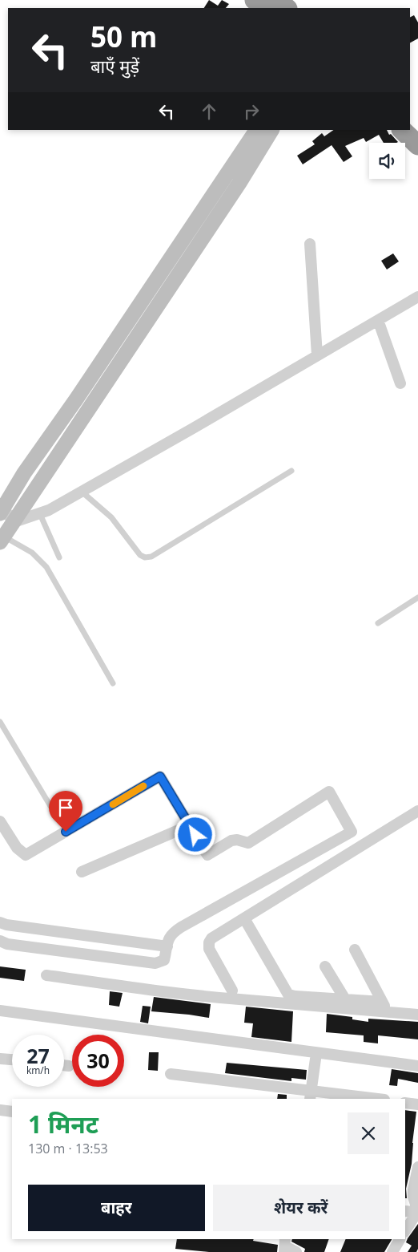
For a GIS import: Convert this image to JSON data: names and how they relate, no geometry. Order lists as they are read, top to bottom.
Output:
{
  "page": {
    "turn": ["50 m", "बाएँ मुड़ें"],
    "speed": "27 km/h",
    "limit": "30",
    "heading": ["1 मिनट", "130 m · 13:53"],
    "buttons": ["बाहर", "शेयर करें"]
  }
}
